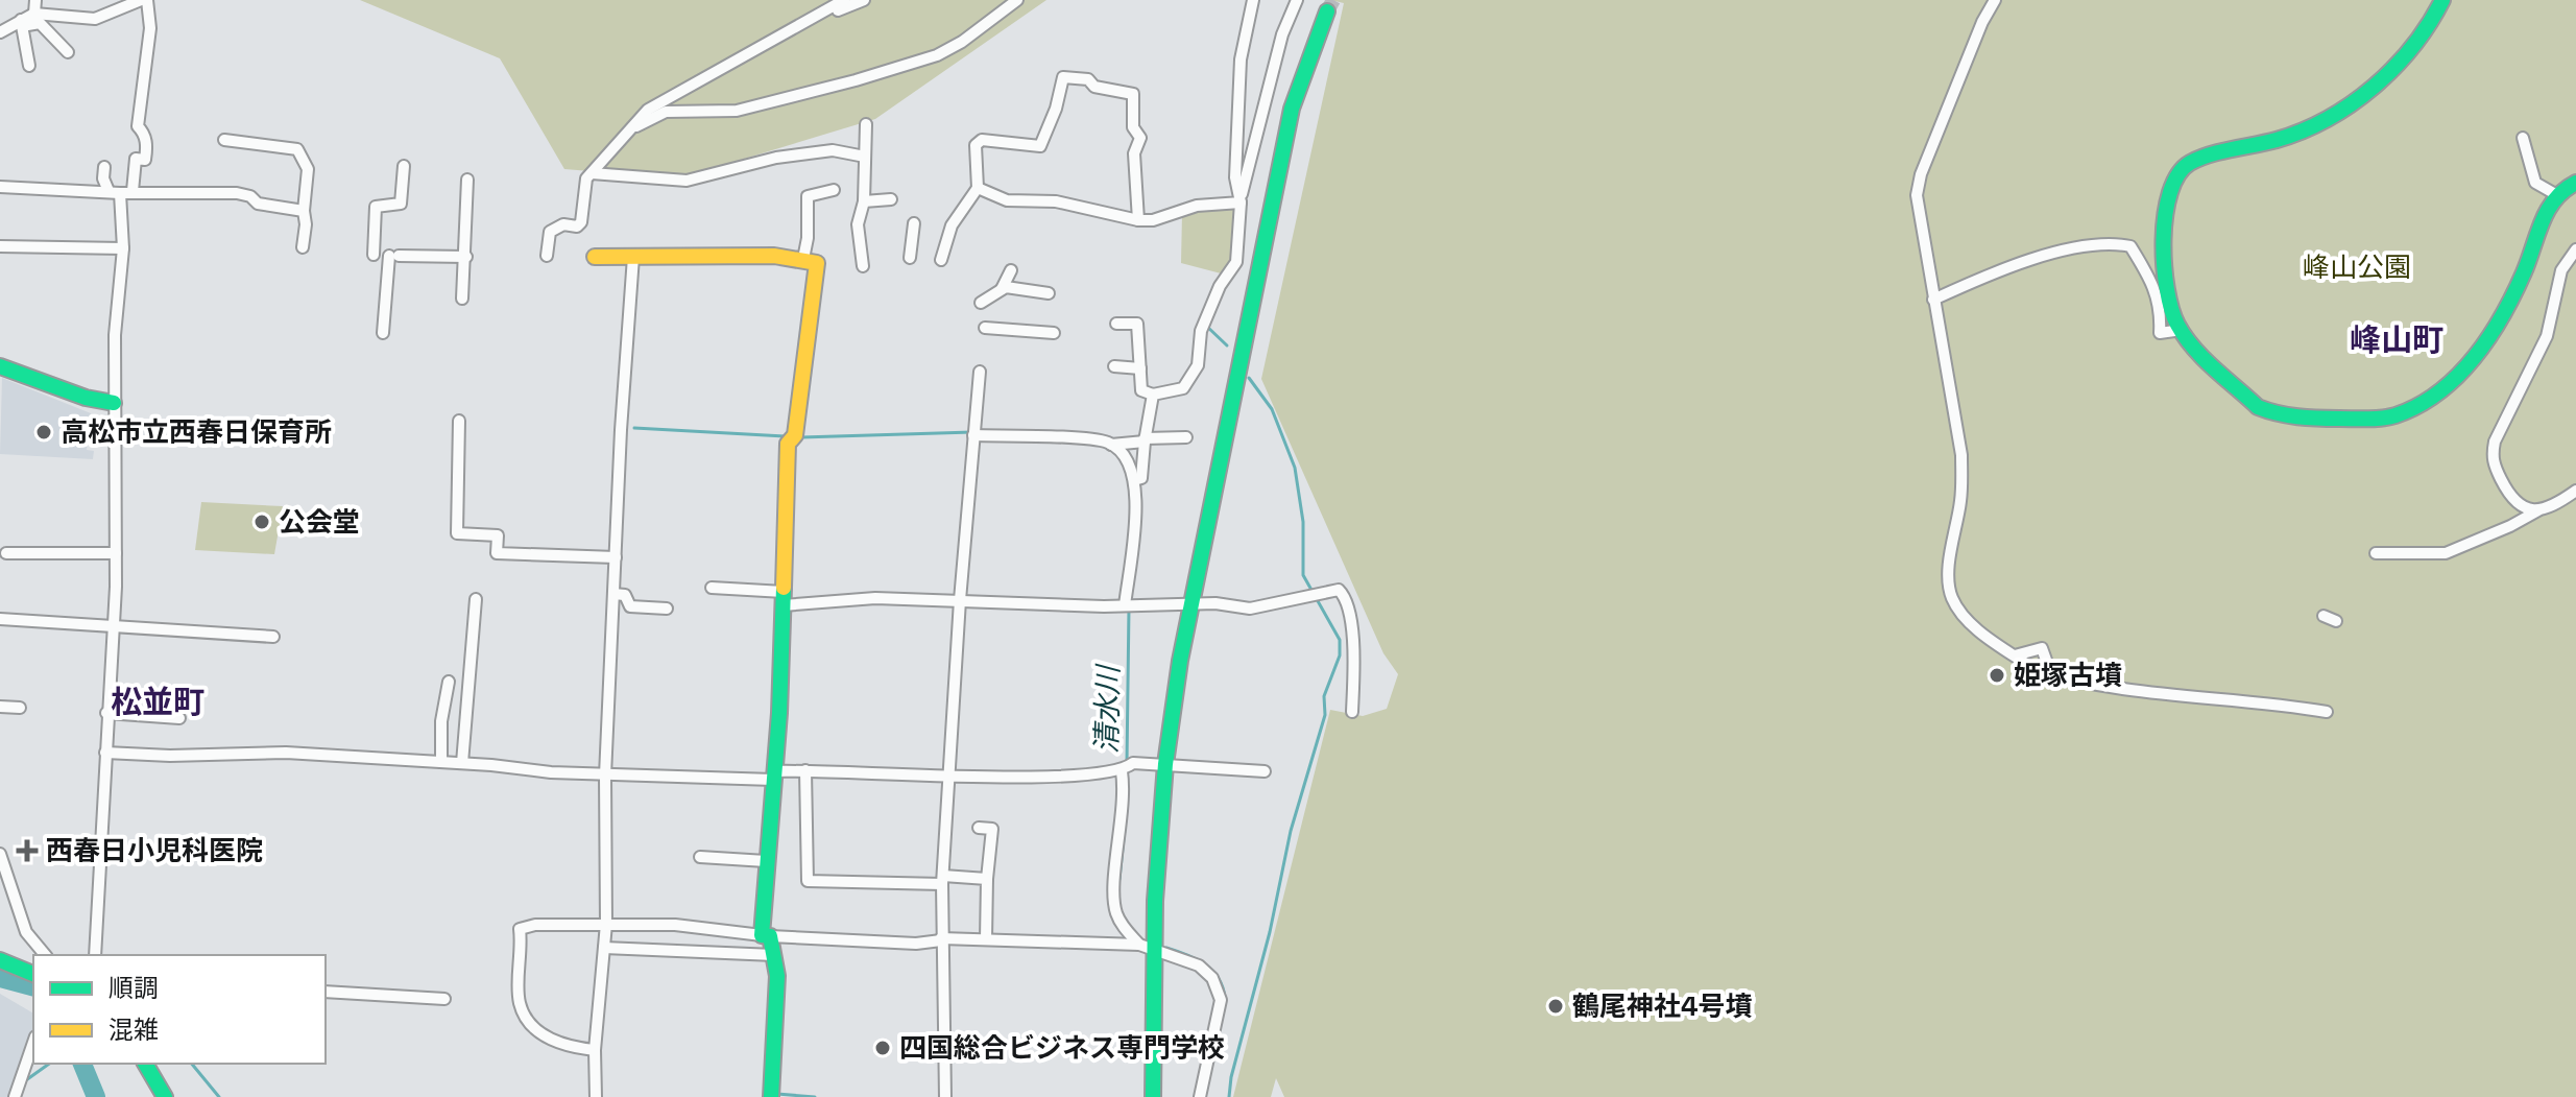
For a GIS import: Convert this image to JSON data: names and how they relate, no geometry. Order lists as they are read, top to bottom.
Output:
{
  "districts": ["峰山町", "松並町"],
  "water": ["清水川"],
  "parks": ["峰山公園"],
  "places": {
    "other": [
      "高松市立西春日保育所",
      "公会堂",
      "姫塚古墳",
      "鶴尾神社4号墳",
      "四国総合ビジネス専門学校"
    ],
    "health": ["西春日小児科医院"]
  },
  "legend": ["順調", "混雑"]
}
